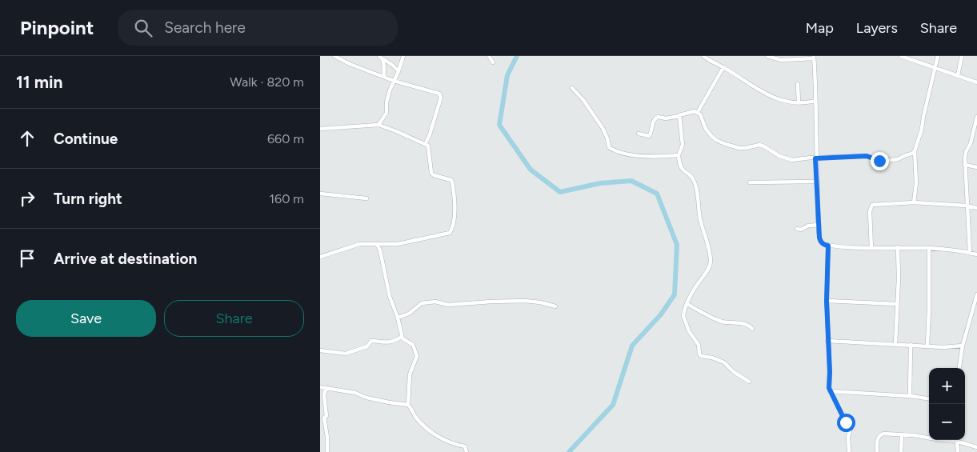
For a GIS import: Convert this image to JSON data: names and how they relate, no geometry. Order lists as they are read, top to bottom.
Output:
{
  "page": {
    "header": "Pinpoint",
    "search": "Search here",
    "nav": ["Map", "Layers", "Share"],
    "heading": ["11 min", "Walk · 820 m"],
    "list": [
      ["Continue", "660 m"],
      ["Turn right", "160 m"],
      "Arrive at destination"
    ],
    "buttons": ["Save", "Share"],
    "map_buttons": ["+", "−"]
  }
}
